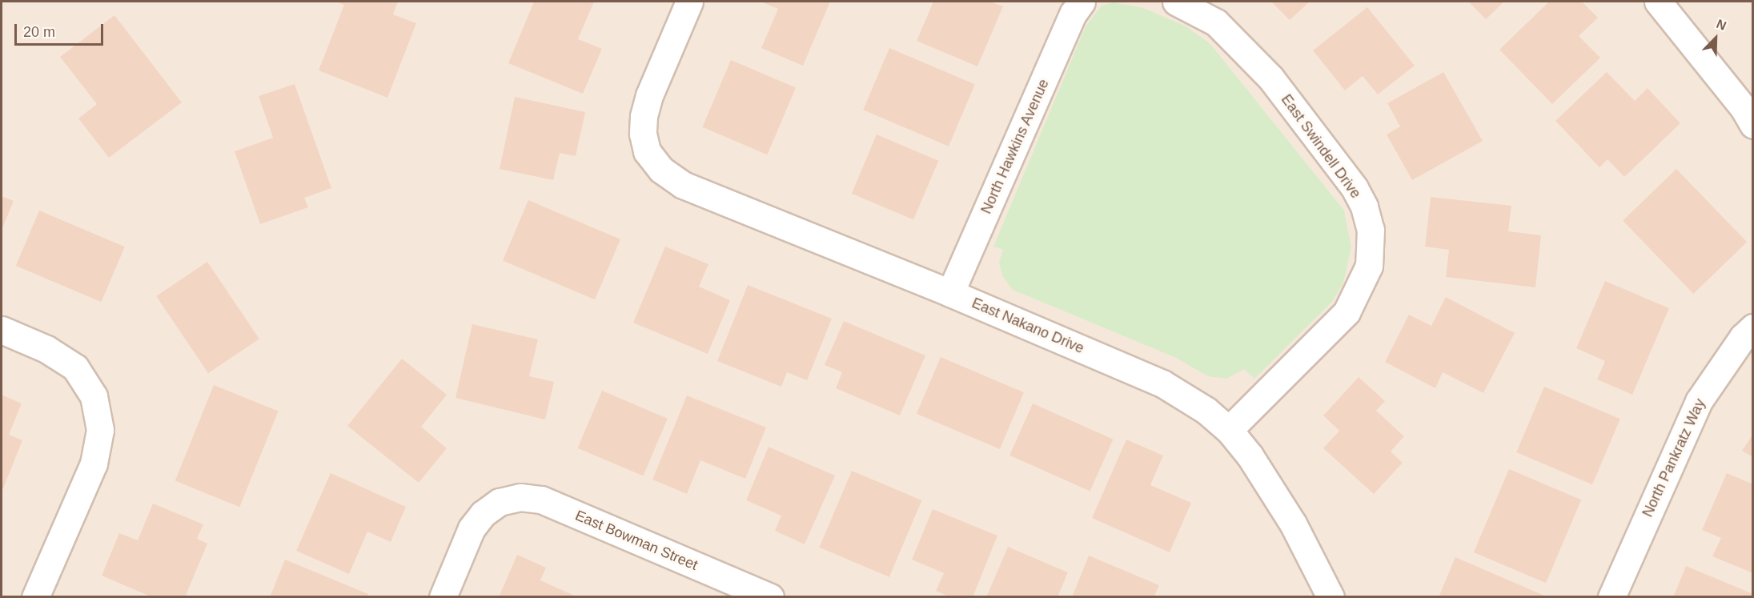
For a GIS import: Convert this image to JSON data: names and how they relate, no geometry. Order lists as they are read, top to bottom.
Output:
{
  "streets": {
    "street": [
      "North Hawkins Avenue",
      "East Swindell Drive",
      "East Nakano Drive",
      "North Pankratz Way",
      "East Bowman Street"
    ]
  },
  "crossings": [
    ["North Hawkins Avenue", "East Nakano Drive"],
    ["East Swindell Drive", "East Nakano Drive"]
  ],
  "scale_bar": "20 m",
  "north": "top right"
}
